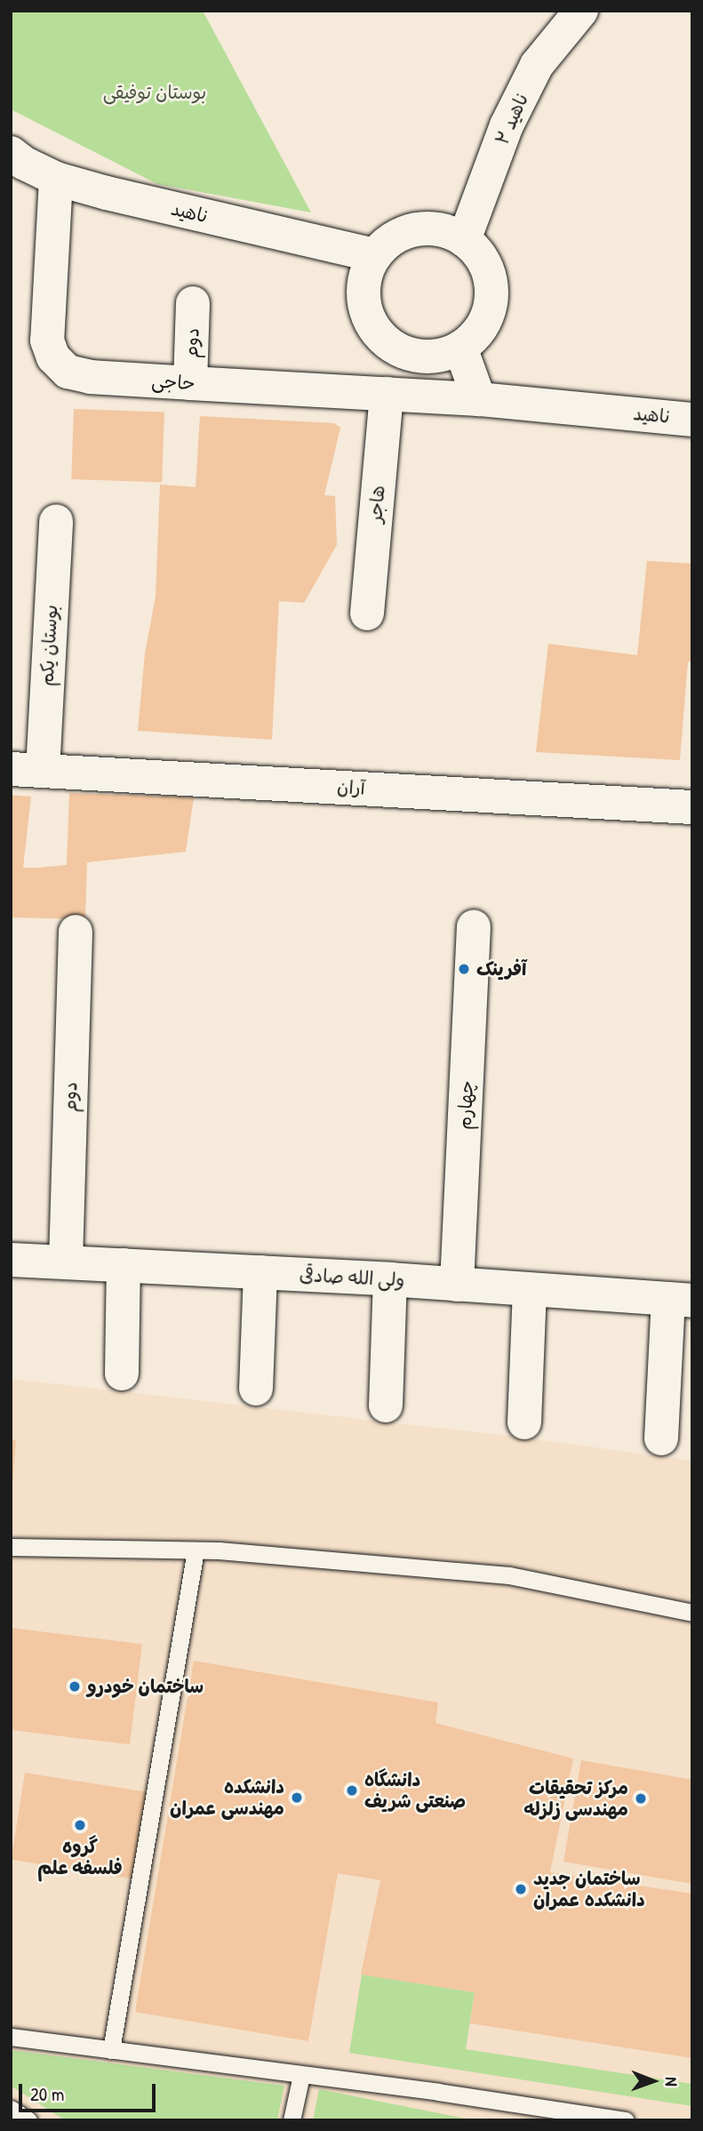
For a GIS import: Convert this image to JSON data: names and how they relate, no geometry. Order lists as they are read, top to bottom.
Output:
{
  "streets": {
    "street": [
      "ناهید ۲",
      "ناهید",
      "دوم",
      "حاجی",
      "هاجر",
      "بوستان یکم",
      "آران",
      "چهارم",
      "ولی الله صادقی"
    ]
  },
  "crossings": [
    ["ناهید ۲", "ناهید"],
    ["ناهید", "حاجی"],
    ["دوم", "حاجی"],
    ["دوم", "ولی الله صادقی"],
    ["حاجی", "هاجر"],
    ["بوستان یکم", "آران"],
    ["چهارم", "ولی الله صادقی"]
  ],
  "parks": ["بوستان توفیقی"],
  "places": [
    "آفرینک",
    "ساختمان خودرو",
    "دانشگاه صنعتی شریف",
    "دانشکده مهندسی عمران",
    "مرکز تحقیقات مهندسی زلزله",
    "گروه فلسفه علم",
    "ساختمان جدید دانشکده عمران"
  ],
  "scale_bar": "20 m",
  "north": "right"
}
